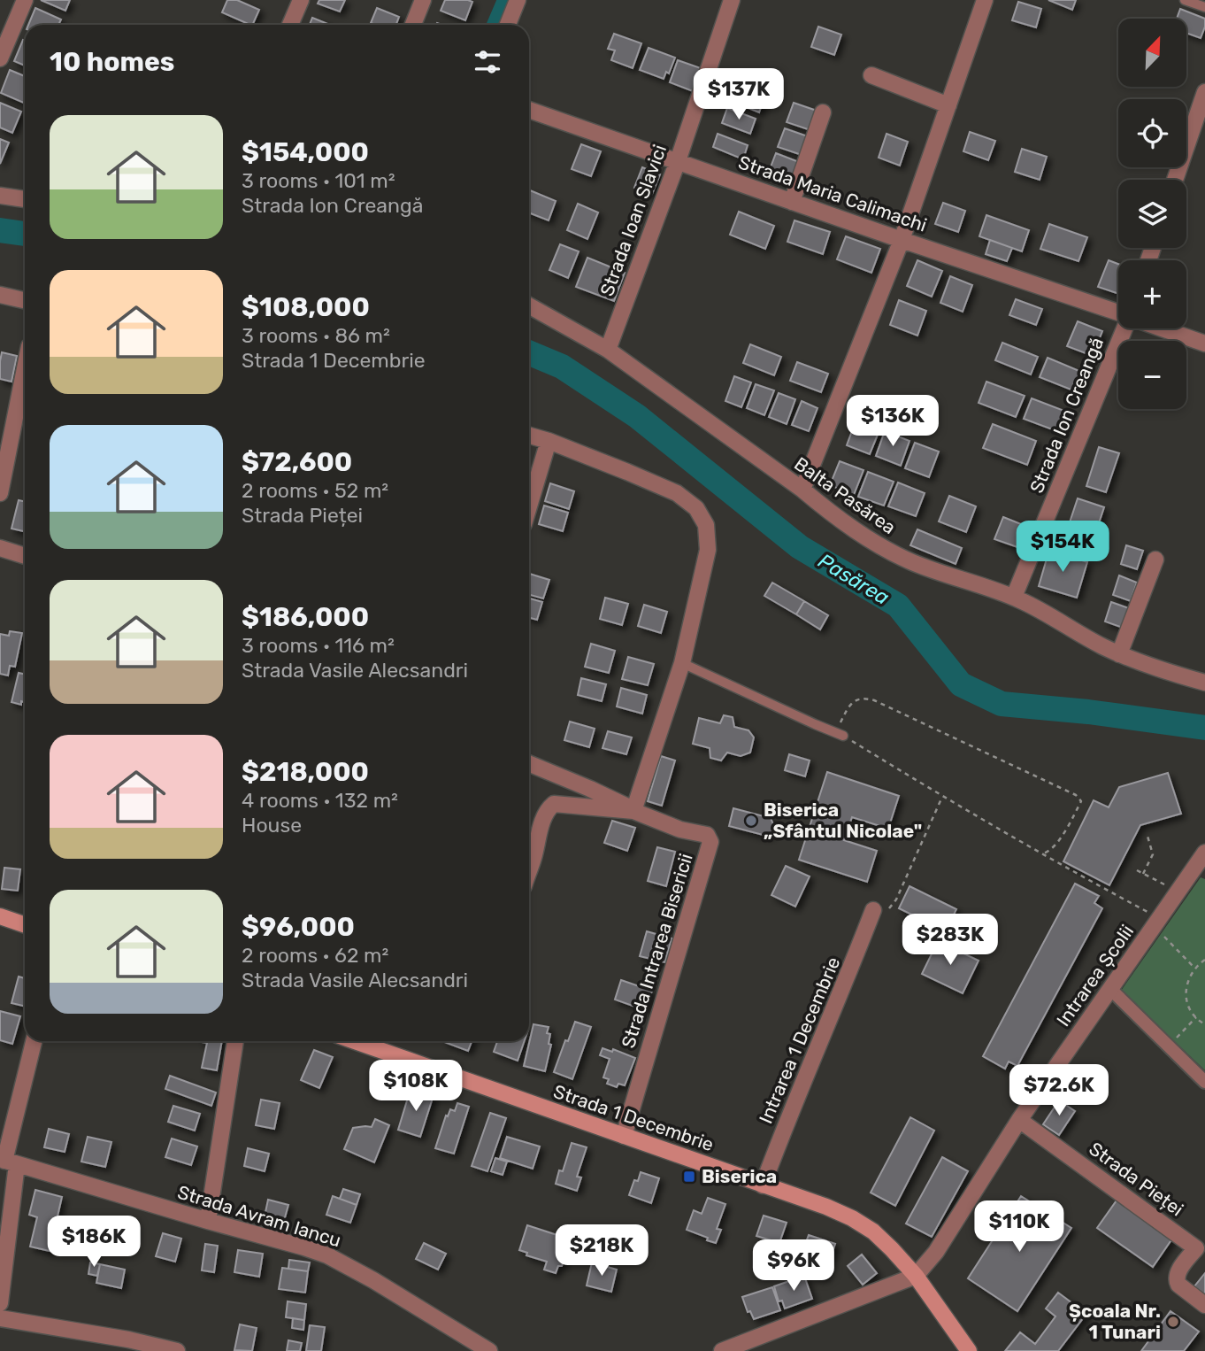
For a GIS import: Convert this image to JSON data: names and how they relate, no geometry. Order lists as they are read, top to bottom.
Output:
{
  "streets": {
    "main road": ["Strada 1 Decembrie"],
    "street": [
      "Strada Maria Calimachi",
      "Strada Ioan Slavici",
      "Strada Ion Creangă",
      "Balta Pasărea",
      "Strada Intrarea Bisericii",
      "Intrarea Școlii",
      "Intrarea 1 Decembrie",
      "Strada Pieței",
      "Strada Avram Iancu"
    ]
  },
  "crossings": [
    ["Strada Maria Calimachi", "Strada Ioan Slavici"],
    ["Strada Ioan Slavici", "Balta Pasărea"],
    ["Strada Ion Creangă", "Balta Pasărea"],
    ["Strada Intrarea Bisericii", "Strada 1 Decembrie"],
    ["Intrarea Școlii", "Strada 1 Decembrie"],
    ["Intrarea Școlii", "Strada Pieței"],
    ["Intrarea 1 Decembrie", "Strada 1 Decembrie"]
  ],
  "water": ["Pasărea"],
  "places": {
    "other": ["Biserica „Sfântul Nicolae\"", "Școala Nr. 1 Tunari"],
    "transit": ["Biserica"]
  },
  "north": "top right",
  "page": {
    "map_buttons": ["+", "−"],
    "heading": "10 homes",
    "price": [
      "$137K",
      "$136K",
      "$154K",
      "$283K",
      "$108K",
      "$72.6K",
      "$110K",
      "$186K",
      "$218K",
      "$96K"
    ],
    "list": [
      {
        "name": "$154,000",
        "note": "3 rooms · 101 m² · Strada Ion Creangă"
      },
      {
        "name": "$108,000",
        "note": "3 rooms · 86 m² · Strada 1 Decembrie"
      },
      {
        "name": "$72,600",
        "note": "2 rooms · 52 m² · Strada Pieței"
      },
      {
        "name": "$186,000",
        "note": "3 rooms · 116 m² · Strada Vasile Alecsandri"
      },
      {
        "name": "$218,000",
        "note": "4 rooms · 132 m² · House"
      },
      {
        "name": "$96,000",
        "note": "2 rooms · 62 m² · Strada Vasile Alecsandri"
      }
    ]
  }
}
